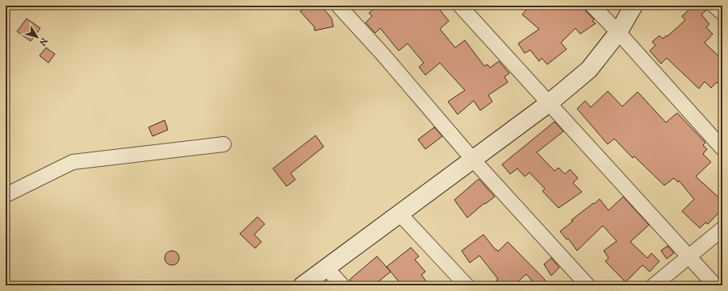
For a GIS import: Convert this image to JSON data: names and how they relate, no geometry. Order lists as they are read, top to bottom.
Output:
{
  "north": "bottom right"
}
